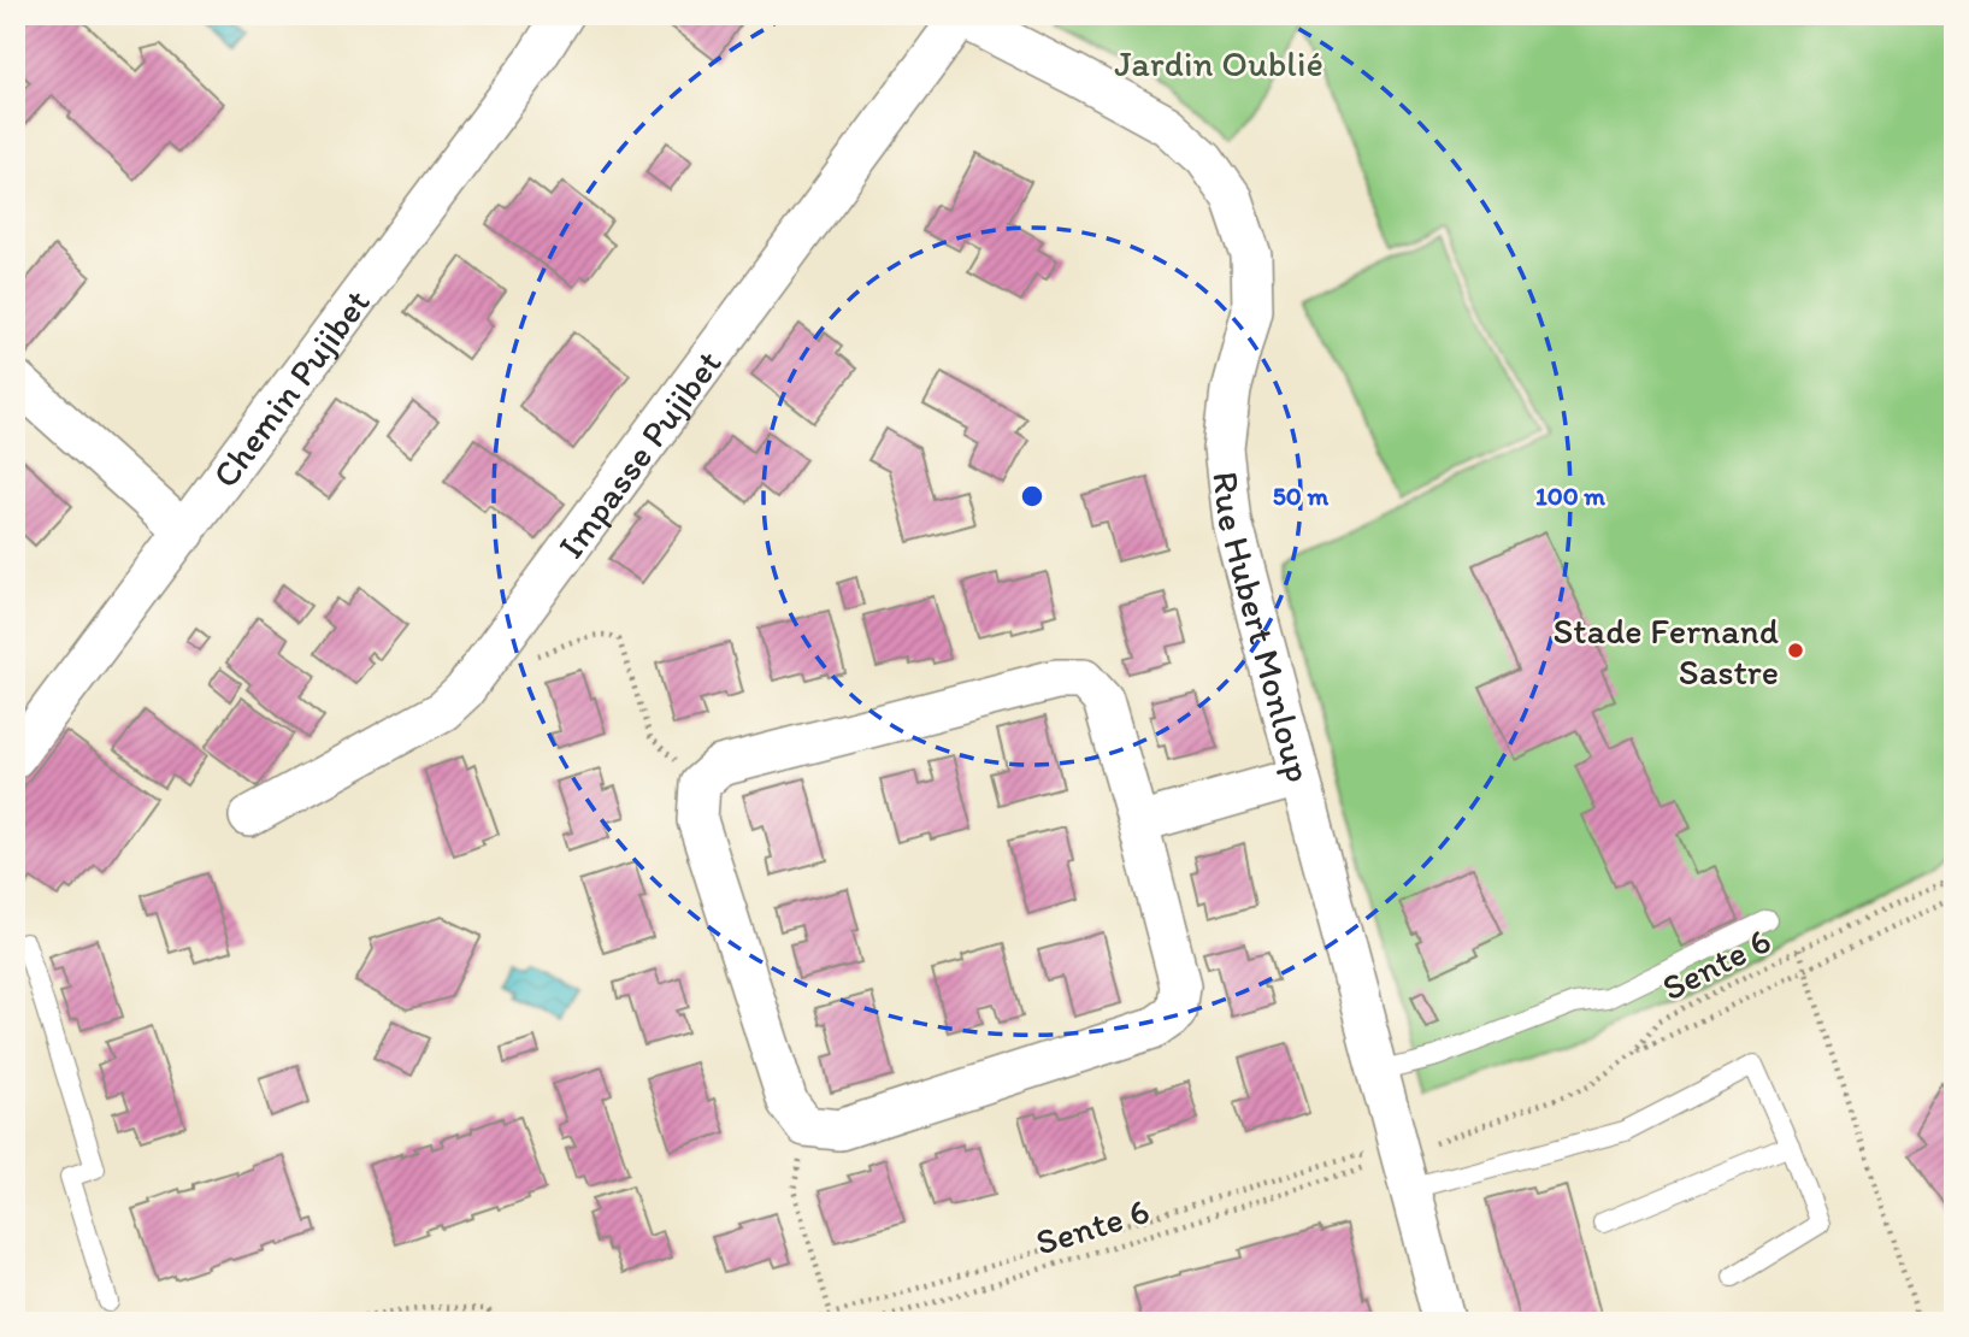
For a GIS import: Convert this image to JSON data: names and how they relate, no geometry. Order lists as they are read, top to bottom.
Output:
{
  "streets": {
    "street": ["Chemin Pujibet", "Impasse Pujibet", "Rue Hubert Monloup"],
    "path": ["Sente 6"]
  },
  "parks": ["Jardin Oublié"],
  "places": ["Stade Fernand Sastre"],
  "rings": ["50 m", "100 m"]
}
